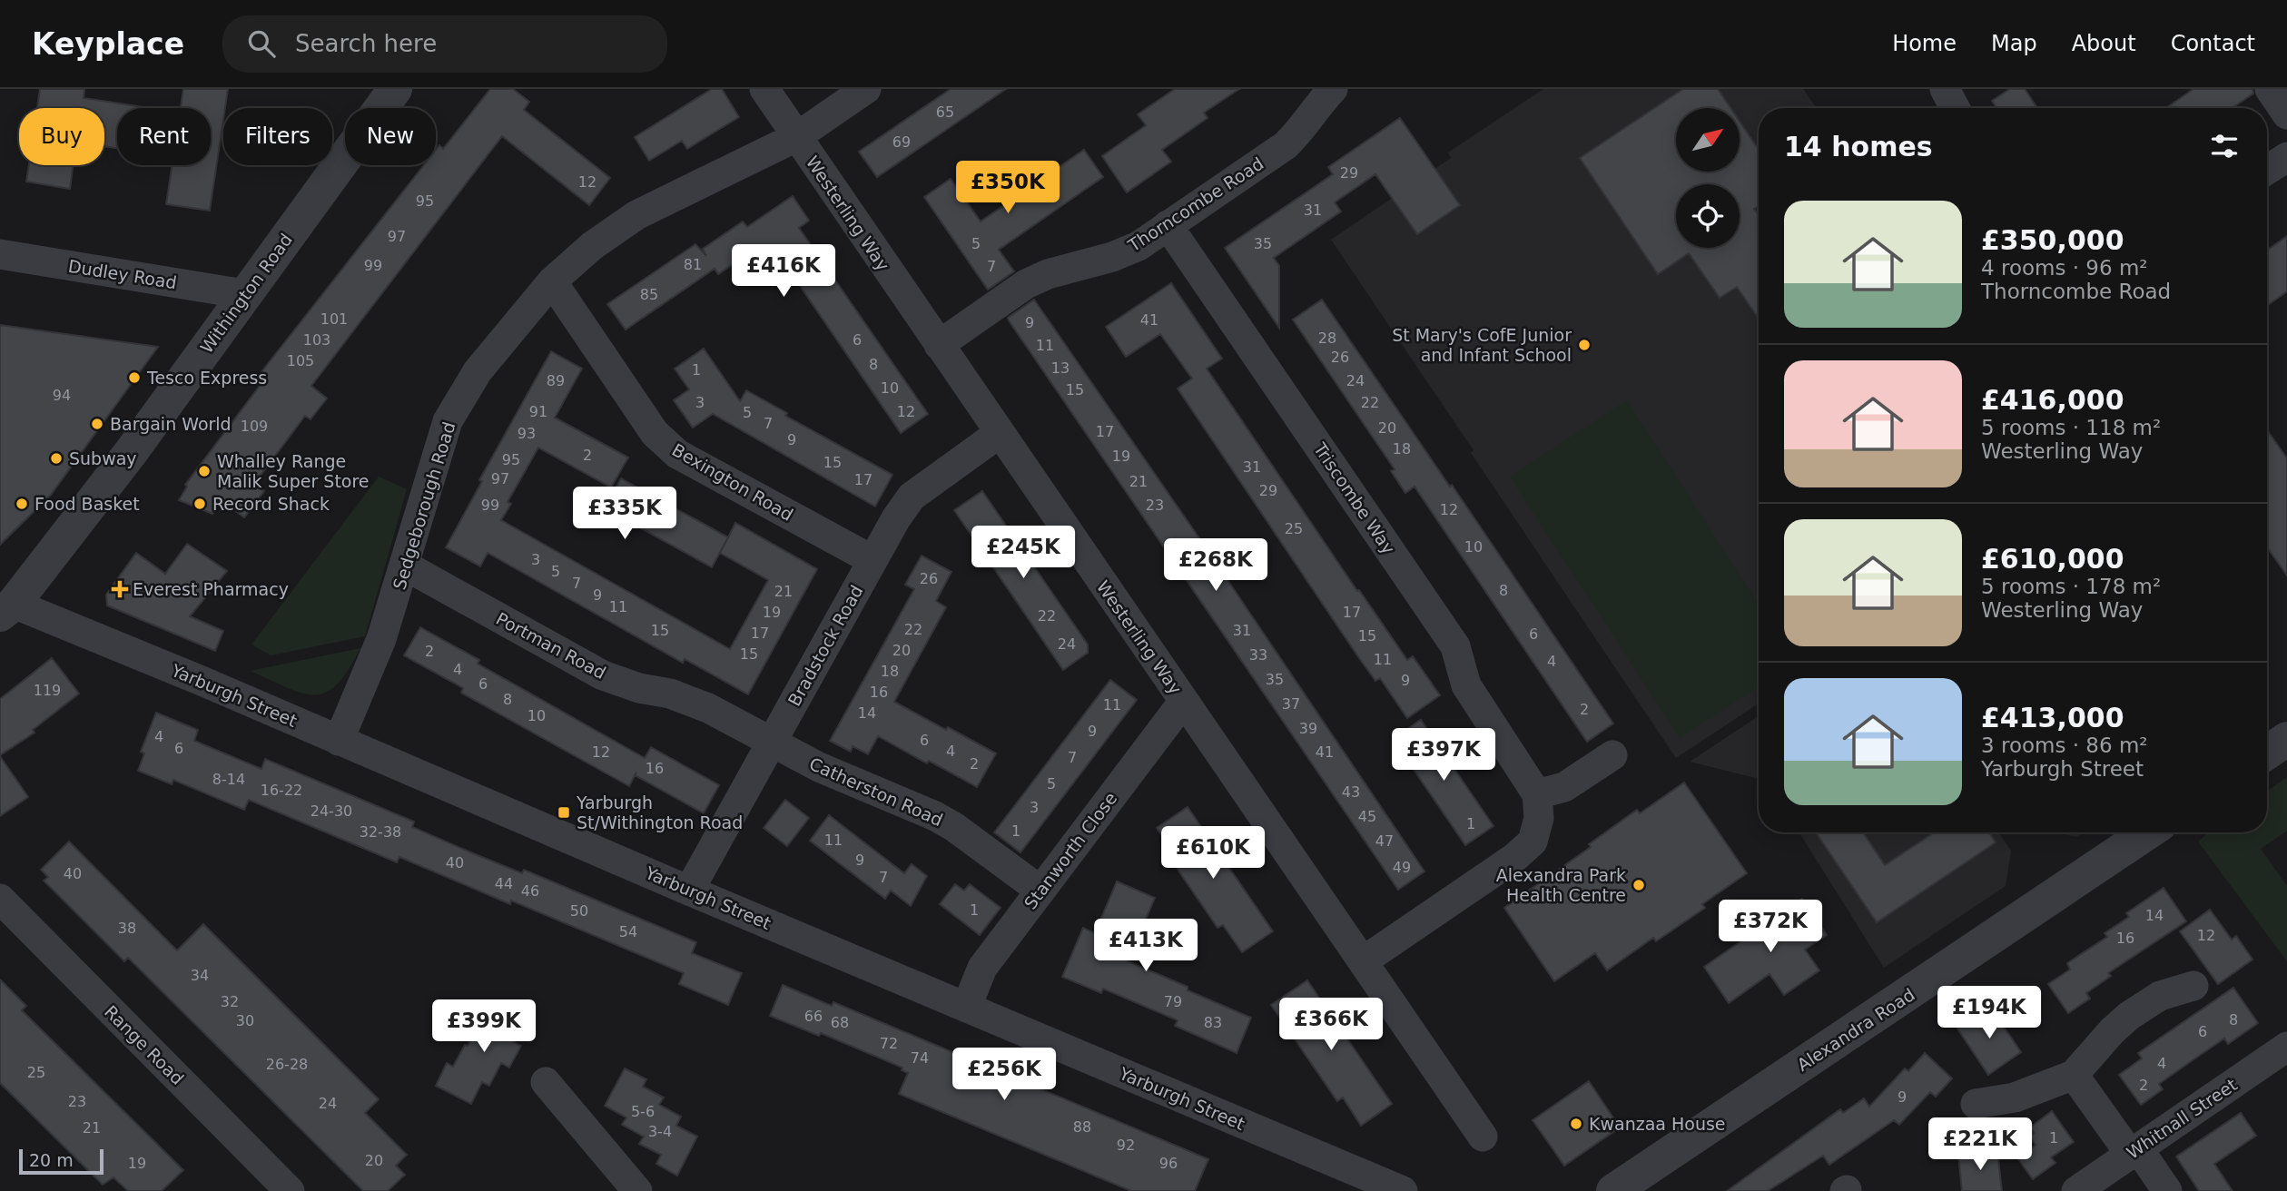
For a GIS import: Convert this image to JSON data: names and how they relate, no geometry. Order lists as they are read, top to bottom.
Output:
{
  "streets": {
    "street": [
      "Thorncombe Road",
      "Westerling Way",
      "Dudley Road",
      "Withington Road",
      "Bexington Road",
      "Triscombe Way",
      "Sedgeborough Road",
      "Portman Road",
      "Bradstock Road",
      "Yarburgh Street",
      "Catherston Road",
      "Stanworth Close",
      "Alexandra Road",
      "Range Road",
      "Whitnall Street"
    ]
  },
  "crossings": [
    ["Thorncombe Road", "Westerling Way"],
    ["Thorncombe Road", "Triscombe Way"],
    ["Westerling Way", "Sedgeborough Road"],
    ["Westerling Way", "Bradstock Road"],
    ["Westerling Way", "Stanworth Close"],
    ["Dudley Road", "Withington Road"],
    ["Withington Road", "Yarburgh Street"],
    ["Bexington Road", "Sedgeborough Road"],
    ["Bexington Road", "Bradstock Road"],
    ["Sedgeborough Road", "Portman Road"],
    ["Sedgeborough Road", "Yarburgh Street"],
    ["Portman Road", "Bradstock Road"],
    ["Portman Road", "Catherston Road"],
    ["Bradstock Road", "Yarburgh Street"],
    ["Bradstock Road", "Catherston Road"],
    ["Yarburgh Street", "Stanworth Close"],
    ["Catherston Road", "Stanworth Close"]
  ],
  "places": {
    "other": [
      "St Mary's CofE Junior and Infant School",
      "Tesco Express",
      "Bargain World",
      "Subway",
      "Whalley Range Malik Super Store",
      "Food Basket",
      "Record Shack",
      "Alexandra Park Health Centre",
      "Kwanzaa House"
    ],
    "health": ["Everest Pharmacy"],
    "transit": ["Yarburgh St/Withington Road"]
  },
  "house_numbers": [
    "65",
    "69",
    "29",
    "12",
    "95",
    "31",
    "97",
    "5",
    "35",
    "81",
    "99",
    "7",
    "85",
    "101",
    "41",
    "9",
    "28",
    "103",
    "6",
    "11",
    "26",
    "105",
    "8",
    "13",
    "1",
    "89",
    "24",
    "10",
    "15",
    "94",
    "3",
    "22",
    "91",
    "12",
    "5",
    "7",
    "109",
    "20",
    "17",
    "93",
    "9",
    "18",
    "2",
    "19",
    "95",
    "15",
    "31",
    "97",
    "17",
    "21",
    "29",
    "99",
    "23",
    "12",
    "25",
    "10",
    "3",
    "5",
    "26",
    "7",
    "8",
    "21",
    "9",
    "11",
    "19",
    "17",
    "22",
    "22",
    "15",
    "31",
    "17",
    "6",
    "15",
    "24",
    "20",
    "2",
    "15",
    "33",
    "11",
    "4",
    "4",
    "18",
    "35",
    "9",
    "6",
    "119",
    "16",
    "8",
    "37",
    "11",
    "2",
    "14",
    "10",
    "39",
    "9",
    "4",
    "6",
    "6",
    "4",
    "12",
    "41",
    "7",
    "2",
    "16",
    "8-14",
    "5",
    "16-22",
    "43",
    "3",
    "24-30",
    "45",
    "1",
    "1",
    "32-38",
    "11",
    "47",
    "9",
    "40",
    "49",
    "40",
    "7",
    "44",
    "46",
    "1",
    "50",
    "14",
    "38",
    "54",
    "12",
    "16",
    "34",
    "32",
    "79",
    "66",
    "8",
    "30",
    "68",
    "83",
    "6",
    "72",
    "74",
    "4",
    "26-28",
    "25",
    "2",
    "9",
    "23",
    "24",
    "5-6",
    "88",
    "21",
    "3-4",
    "1",
    "92",
    "20",
    "19",
    "96"
  ],
  "scale_bar": "20 m",
  "north": "top right",
  "page": {
    "header": "Keyplace",
    "search": "Search here",
    "nav": [
      "Home",
      "Map",
      "About",
      "Contact"
    ],
    "chip": [
      "Buy",
      "Rent",
      "Filters",
      "New"
    ],
    "heading": "14 homes",
    "price": [
      "£350K",
      "£416K",
      "£335K",
      "£245K",
      "£268K",
      "£397K",
      "£610K",
      "£372K",
      "£413K",
      "£194K",
      "£366K",
      "£399K",
      "£256K",
      "£221K"
    ],
    "list": [
      {
        "name": "£350,000",
        "note": "4 rooms · 96 m² · Thorncombe Road"
      },
      {
        "name": "£416,000",
        "note": "5 rooms · 118 m² · Westerling Way"
      },
      {
        "name": "£610,000",
        "note": "5 rooms · 178 m² · Westerling Way"
      },
      {
        "name": "£413,000",
        "note": "3 rooms · 86 m² · Yarburgh Street"
      }
    ],
    "scale": "20 m"
  }
}
